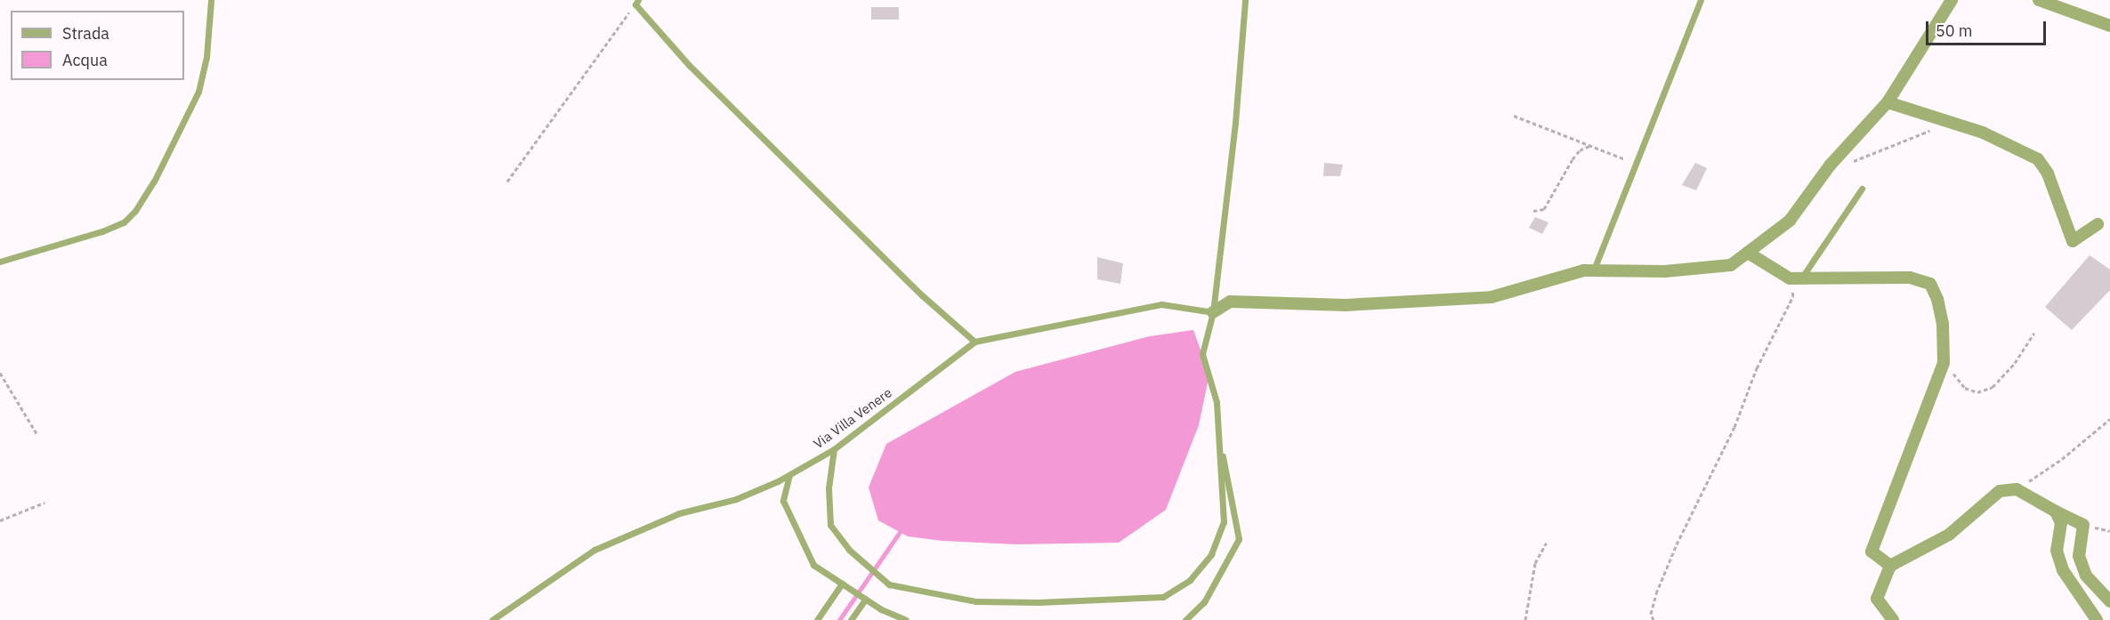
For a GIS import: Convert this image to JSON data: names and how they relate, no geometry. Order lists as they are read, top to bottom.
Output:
{
  "streets": {
    "lane": ["Via Villa Venere"]
  },
  "legend": ["Strada", "Acqua"],
  "scale_bar": "50 m"
}
